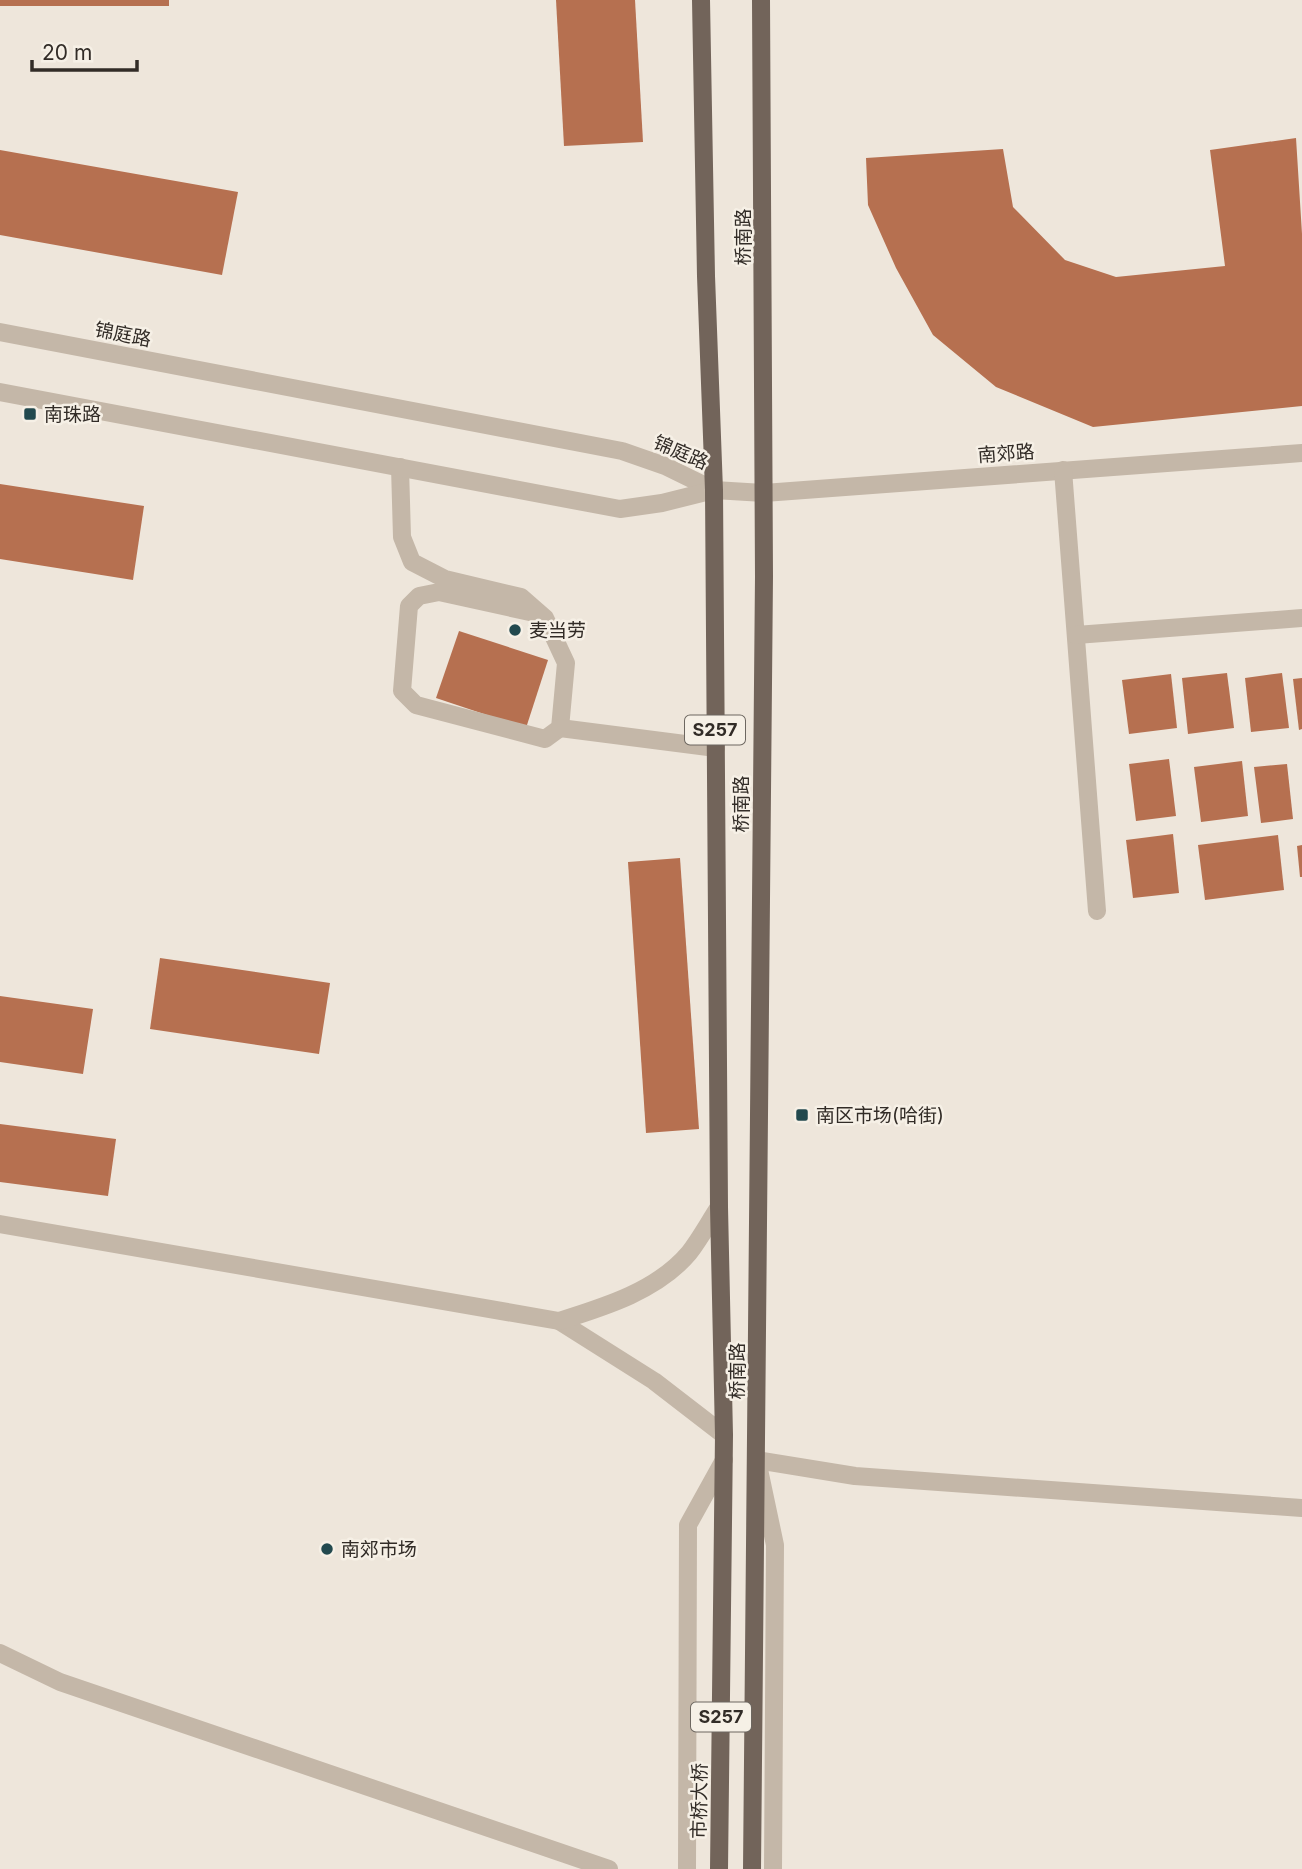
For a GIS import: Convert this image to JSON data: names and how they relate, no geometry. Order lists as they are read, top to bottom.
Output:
{
  "streets": {
    "main road": ["桥南路", "S257", "市桥大桥"],
    "street": ["锦庭路", "南郊路"]
  },
  "crossings": [
    ["桥南路", "锦庭路"],
    ["桥南路", "南郊路"],
    ["桥南路", "市桥大桥"],
    ["锦庭路", "南郊路"]
  ],
  "places": {
    "transit": ["南珠路", "南区市场(哈街)"],
    "other": ["麦当劳", "南郊市场"]
  },
  "scale_bar": "20 m"
}
